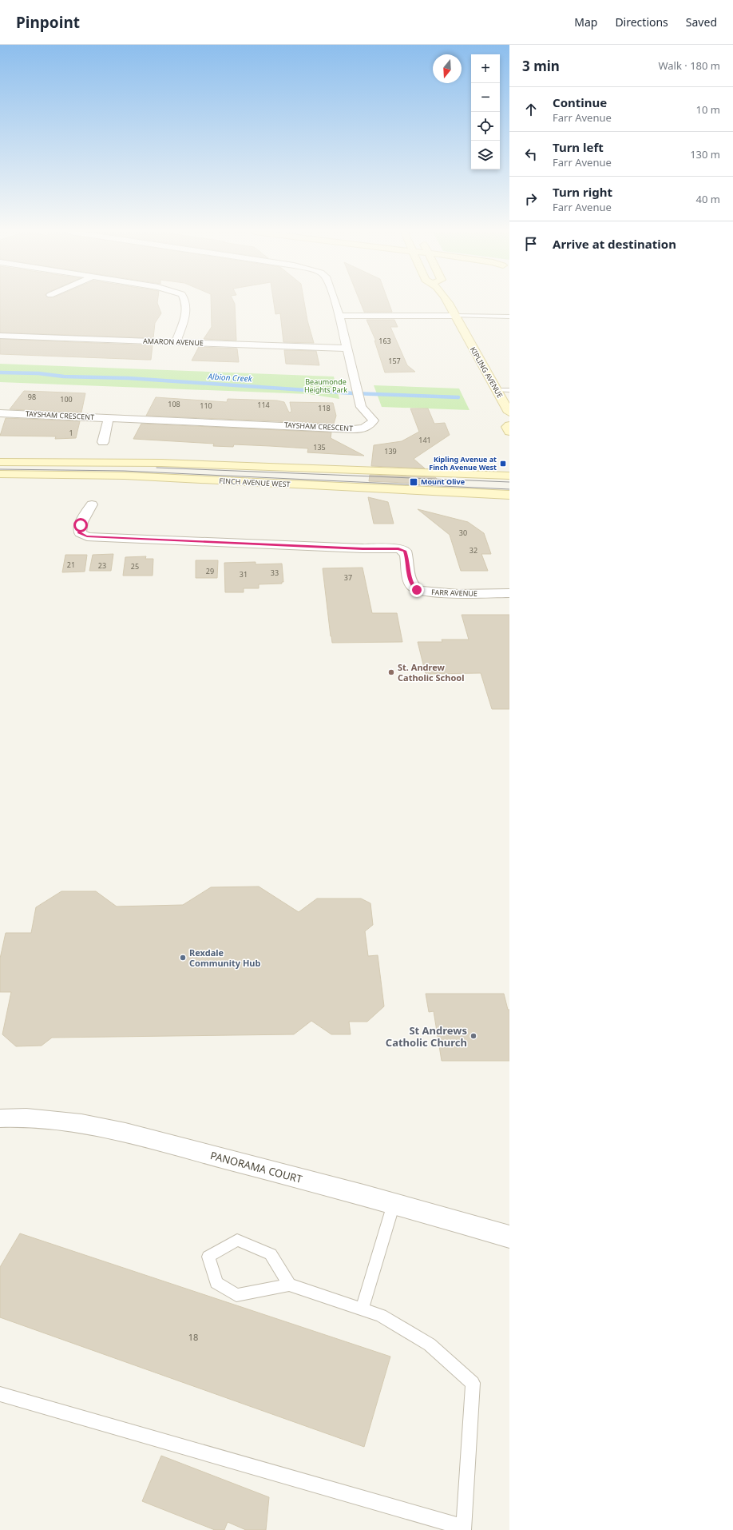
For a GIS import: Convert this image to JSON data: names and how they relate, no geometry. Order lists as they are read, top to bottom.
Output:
{
  "streets": {
    "main road": ["KIPLING AVENUE", "FINCH AVENUE WEST"],
    "street": [
      "AMARON AVENUE",
      "TAYSHAM CRESCENT",
      "FARR AVENUE",
      "PANORAMA COURT"
    ]
  },
  "crossings": [
    ["AMARON AVENUE", "TAYSHAM CRESCENT"]
  ],
  "water": ["Albion Creek"],
  "parks": ["Beaumonde Heights Park"],
  "places": {
    "transit": ["Kipling Avenue at Finch Avenue West", "Mount Olive"],
    "other": ["St. Andrew Catholic School", "Rexdale Community Hub", "St Andrews Catholic Church"]
  },
  "house_numbers": [
    "163",
    "157",
    "98",
    "100",
    "108",
    "114",
    "110",
    "118",
    "1",
    "141",
    "135",
    "139",
    "30",
    "32",
    "21",
    "23",
    "25",
    "29",
    "33",
    "31",
    "37",
    "18"
  ],
  "north": "bottom",
  "page": {
    "header": "Pinpoint",
    "nav": ["Map", "Directions", "Saved"],
    "heading": ["3 min", "Walk · 180 m"],
    "map_buttons": ["+", "−"],
    "list": [
      ["Continue", "Farr Avenue", "10 m"],
      ["Turn left", "Farr Avenue", "130 m"],
      ["Turn right", "Farr Avenue", "40 m"],
      "Arrive at destination"
    ]
  }
}
